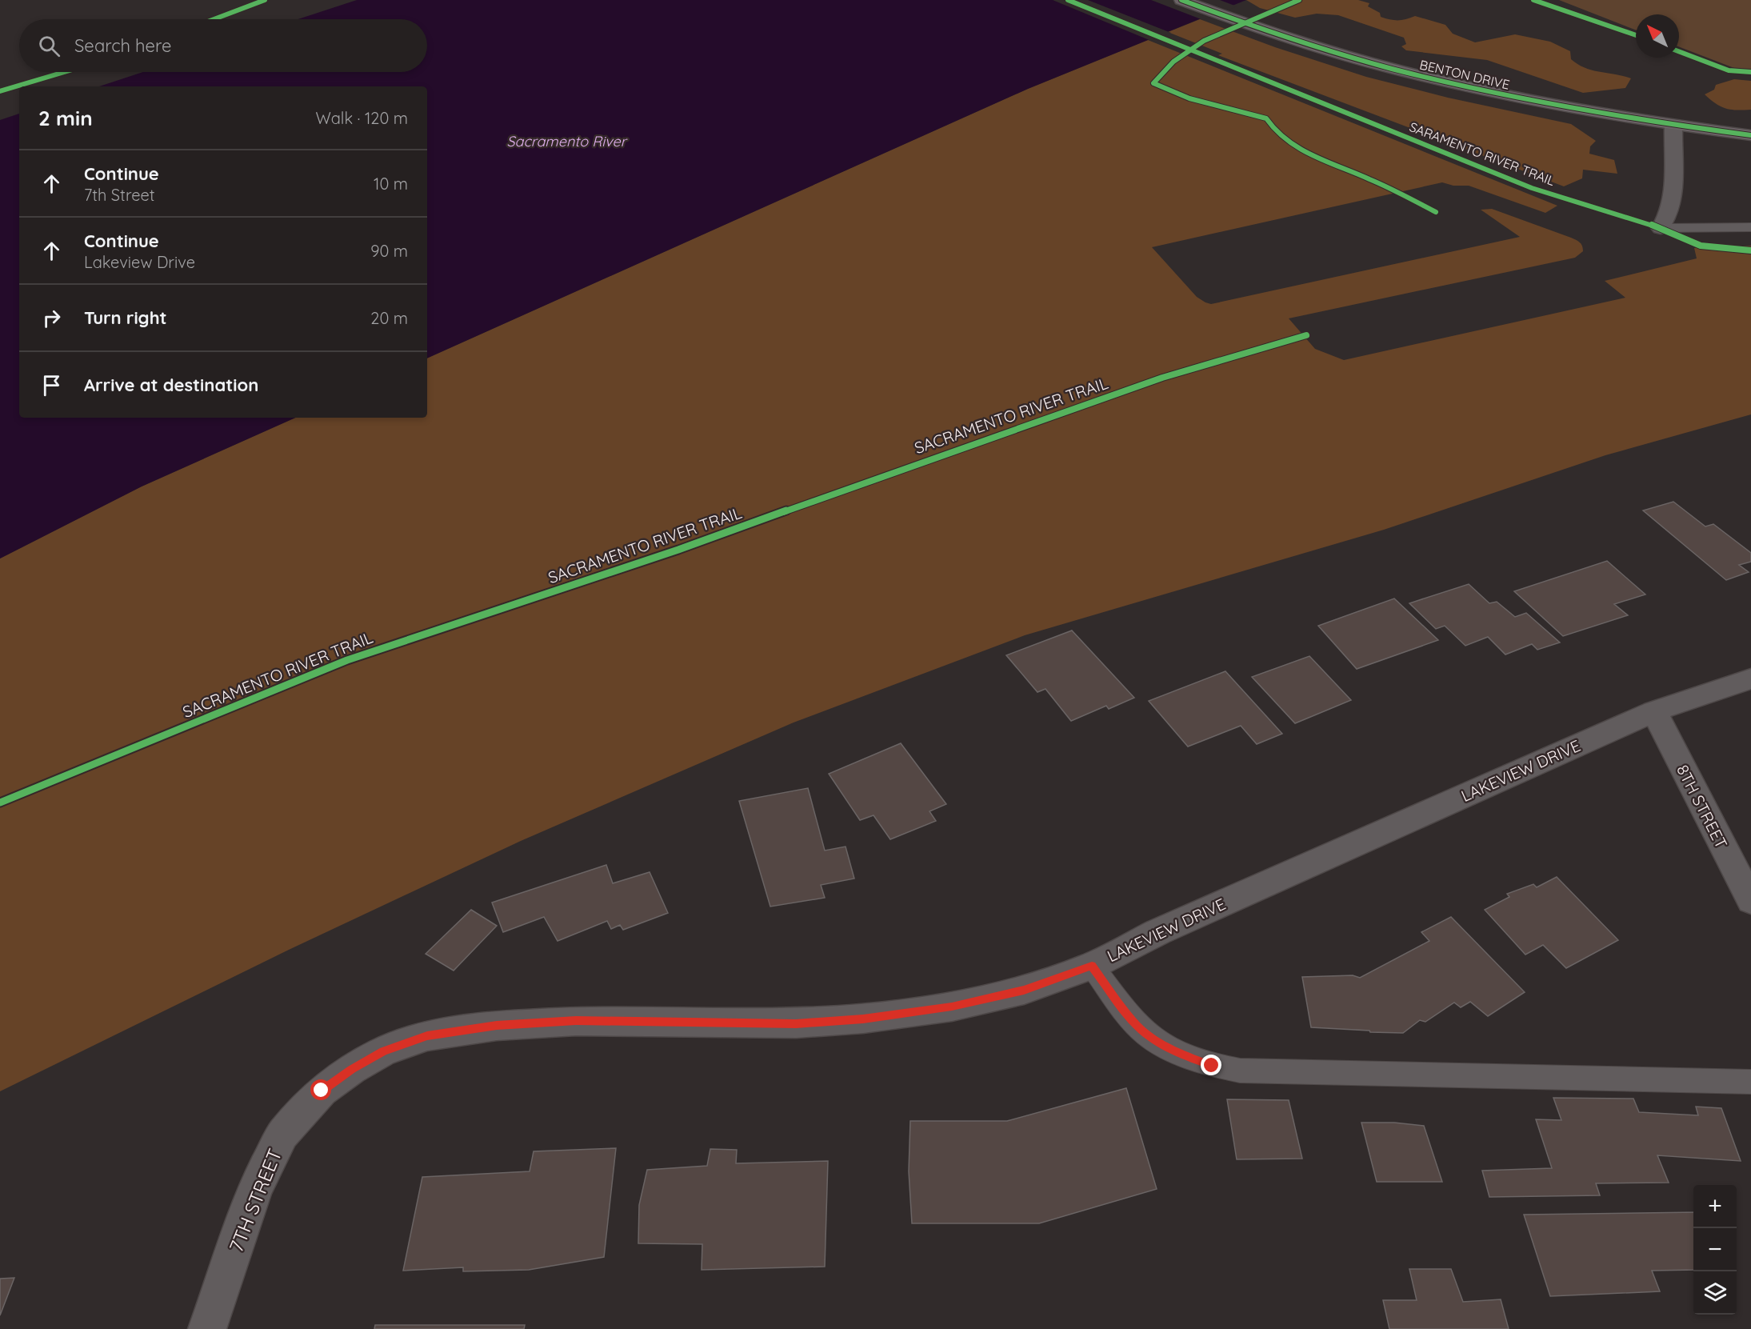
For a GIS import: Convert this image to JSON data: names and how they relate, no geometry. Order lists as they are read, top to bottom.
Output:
{
  "streets": {
    "street": [
      "BENTON DRIVE",
      "LAKEVIEW DRIVE",
      "8TH STREET",
      "7TH STREET"
    ],
    "cycle path": ["SARAMENTO RIVER TRAIL", "SACRAMENTO RIVER TRAIL"]
  },
  "crossings": [
    ["LAKEVIEW DRIVE", "8TH STREET"],
    ["LAKEVIEW DRIVE", "7TH STREET"]
  ],
  "water": ["Sacramento River"],
  "north": "top left",
  "page": {
    "search": "Search here",
    "heading": ["2 min", "Walk · 120 m"],
    "list": [
      ["Continue", "7th Street", "10 m"],
      ["Continue", "Lakeview Drive", "90 m"],
      ["Turn right", "20 m"],
      "Arrive at destination"
    ],
    "map_buttons": ["+", "−"]
  }
}
